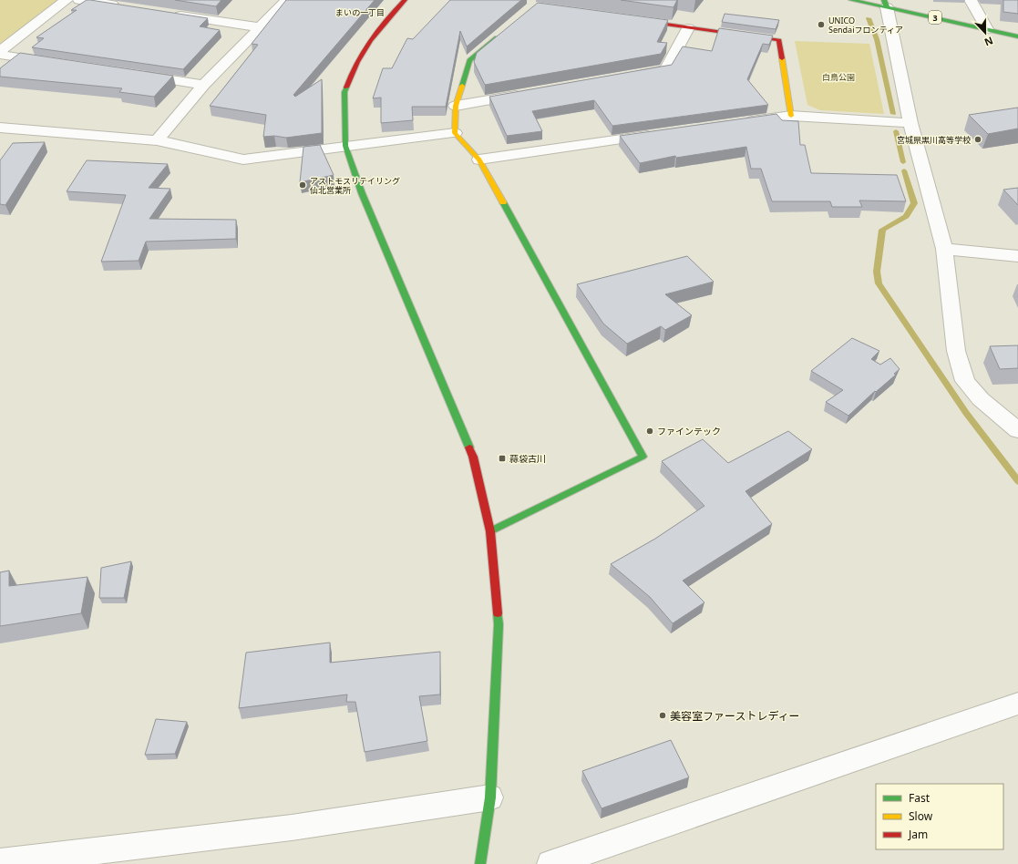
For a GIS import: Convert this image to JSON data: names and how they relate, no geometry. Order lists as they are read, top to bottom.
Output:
{
  "streets": {
    "street": ["3"]
  },
  "districts": ["まいの一丁目"],
  "parks": ["白鳥公園"],
  "places": {
    "other": [
      "UNICO Sendaiフロンティア",
      "宮城県黒川高等学校",
      "アストモスリテイリング 仙北営業所",
      "ファインテック",
      "美容室ファーストレディー"
    ],
    "transit": ["蒜袋古川"]
  },
  "legend": ["Fast", "Slow", "Jam"],
  "north": "bottom"
}
